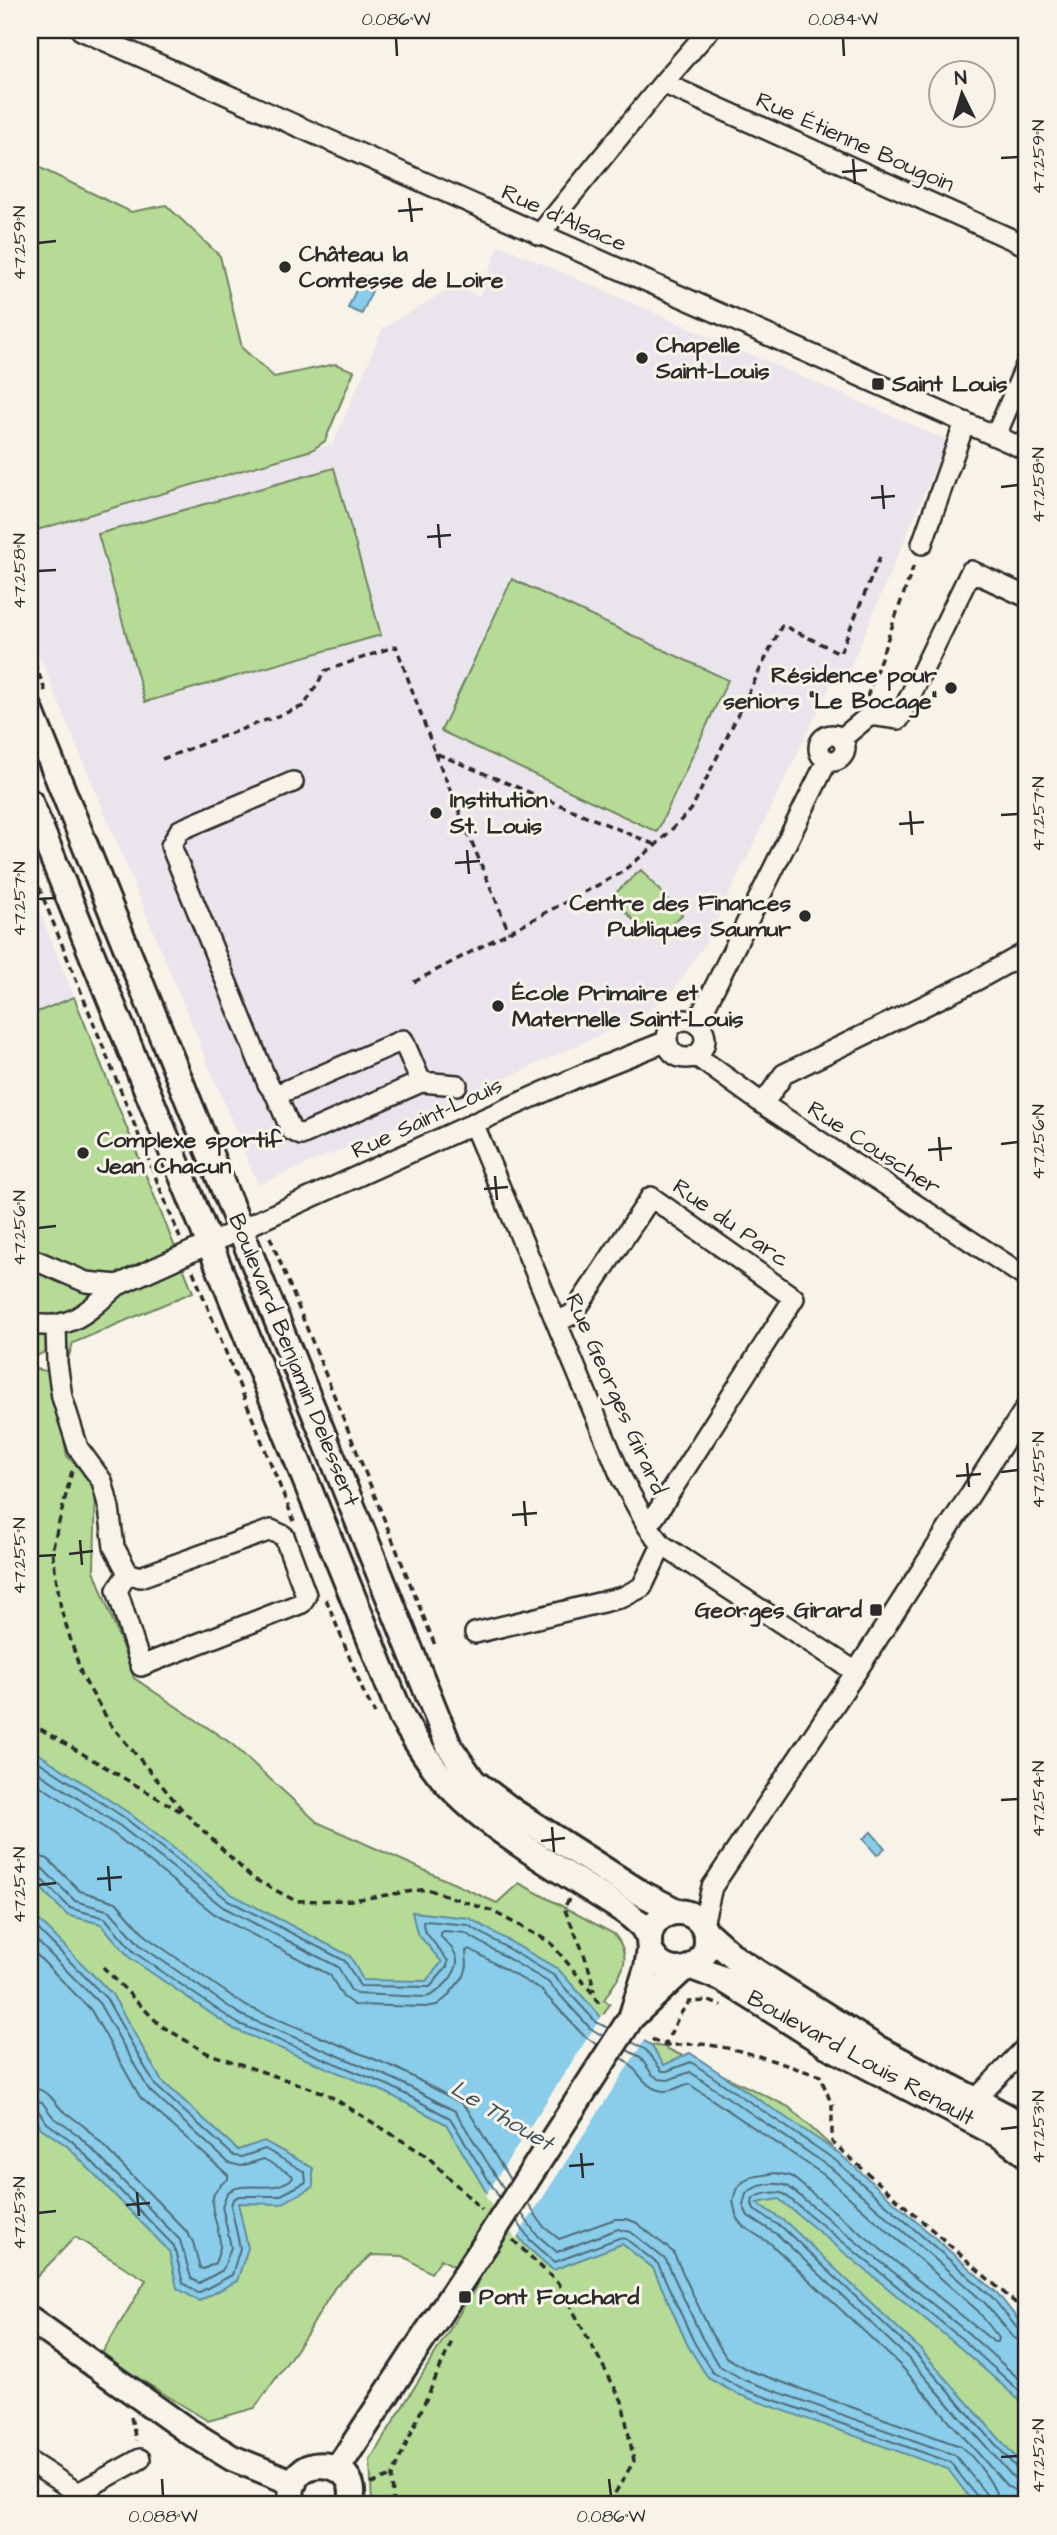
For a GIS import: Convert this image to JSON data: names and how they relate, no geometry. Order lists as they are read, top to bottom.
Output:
{
  "streets": {
    "main road": ["Boulevard Benjamin Delessert", "Boulevard Louis Renault"],
    "street": [
      "Rue Étienne Bougoin",
      "Rue d'Alsace",
      "Rue Saint-Louis",
      "Rue Couscher",
      "Rue du Parc",
      "Rue Georges Girard"
    ]
  },
  "crossings": [
    ["Rue Saint-Louis", "Rue Couscher"],
    ["Rue Saint-Louis", "Boulevard Benjamin Delessert"],
    ["Rue Saint-Louis", "Rue Georges Girard"],
    ["Rue du Parc", "Rue Georges Girard"],
    ["Boulevard Benjamin Delessert", "Boulevard Louis Renault"]
  ],
  "water": ["Le Thouet"],
  "places": {
    "other": [
      "Château la Comtesse de Loire",
      "Chapelle Saint-Louis",
      "Résidence pour seniors \"Le Bocage\"",
      "Institution St. Louis",
      "Centre des Finances Publiques Saumur",
      "École Primaire et Maternelle Saint-Louis",
      "Complexe sportif Jean Chacun"
    ],
    "transit": ["Saint Louis", "Georges Girard", "Pont Fouchard"]
  },
  "north": "top",
  "coordinates": [
    "0.086°W",
    "0.084°W",
    "47.259°N",
    "47.258°N",
    "47.257°N",
    "47.256°N",
    "47.255°N",
    "47.254°N",
    "47.253°N",
    "47.252°N",
    "0.088°W"
  ]
}
